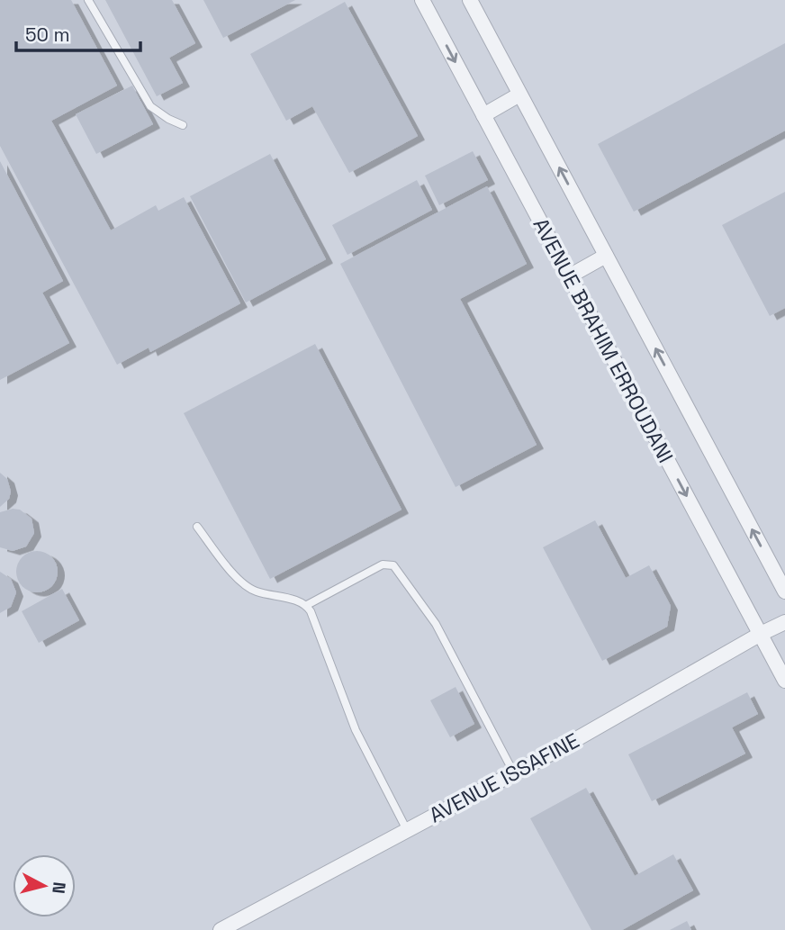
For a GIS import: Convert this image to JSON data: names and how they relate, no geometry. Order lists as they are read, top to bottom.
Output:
{
  "streets": {
    "street": ["AVENUE BRAHIM ERROUDANI", "AVENUE ISSAFINE"]
  },
  "crossings": [
    ["AVENUE BRAHIM ERROUDANI", "AVENUE ISSAFINE"]
  ],
  "scale_bar": "50 m",
  "north": "right"
}
